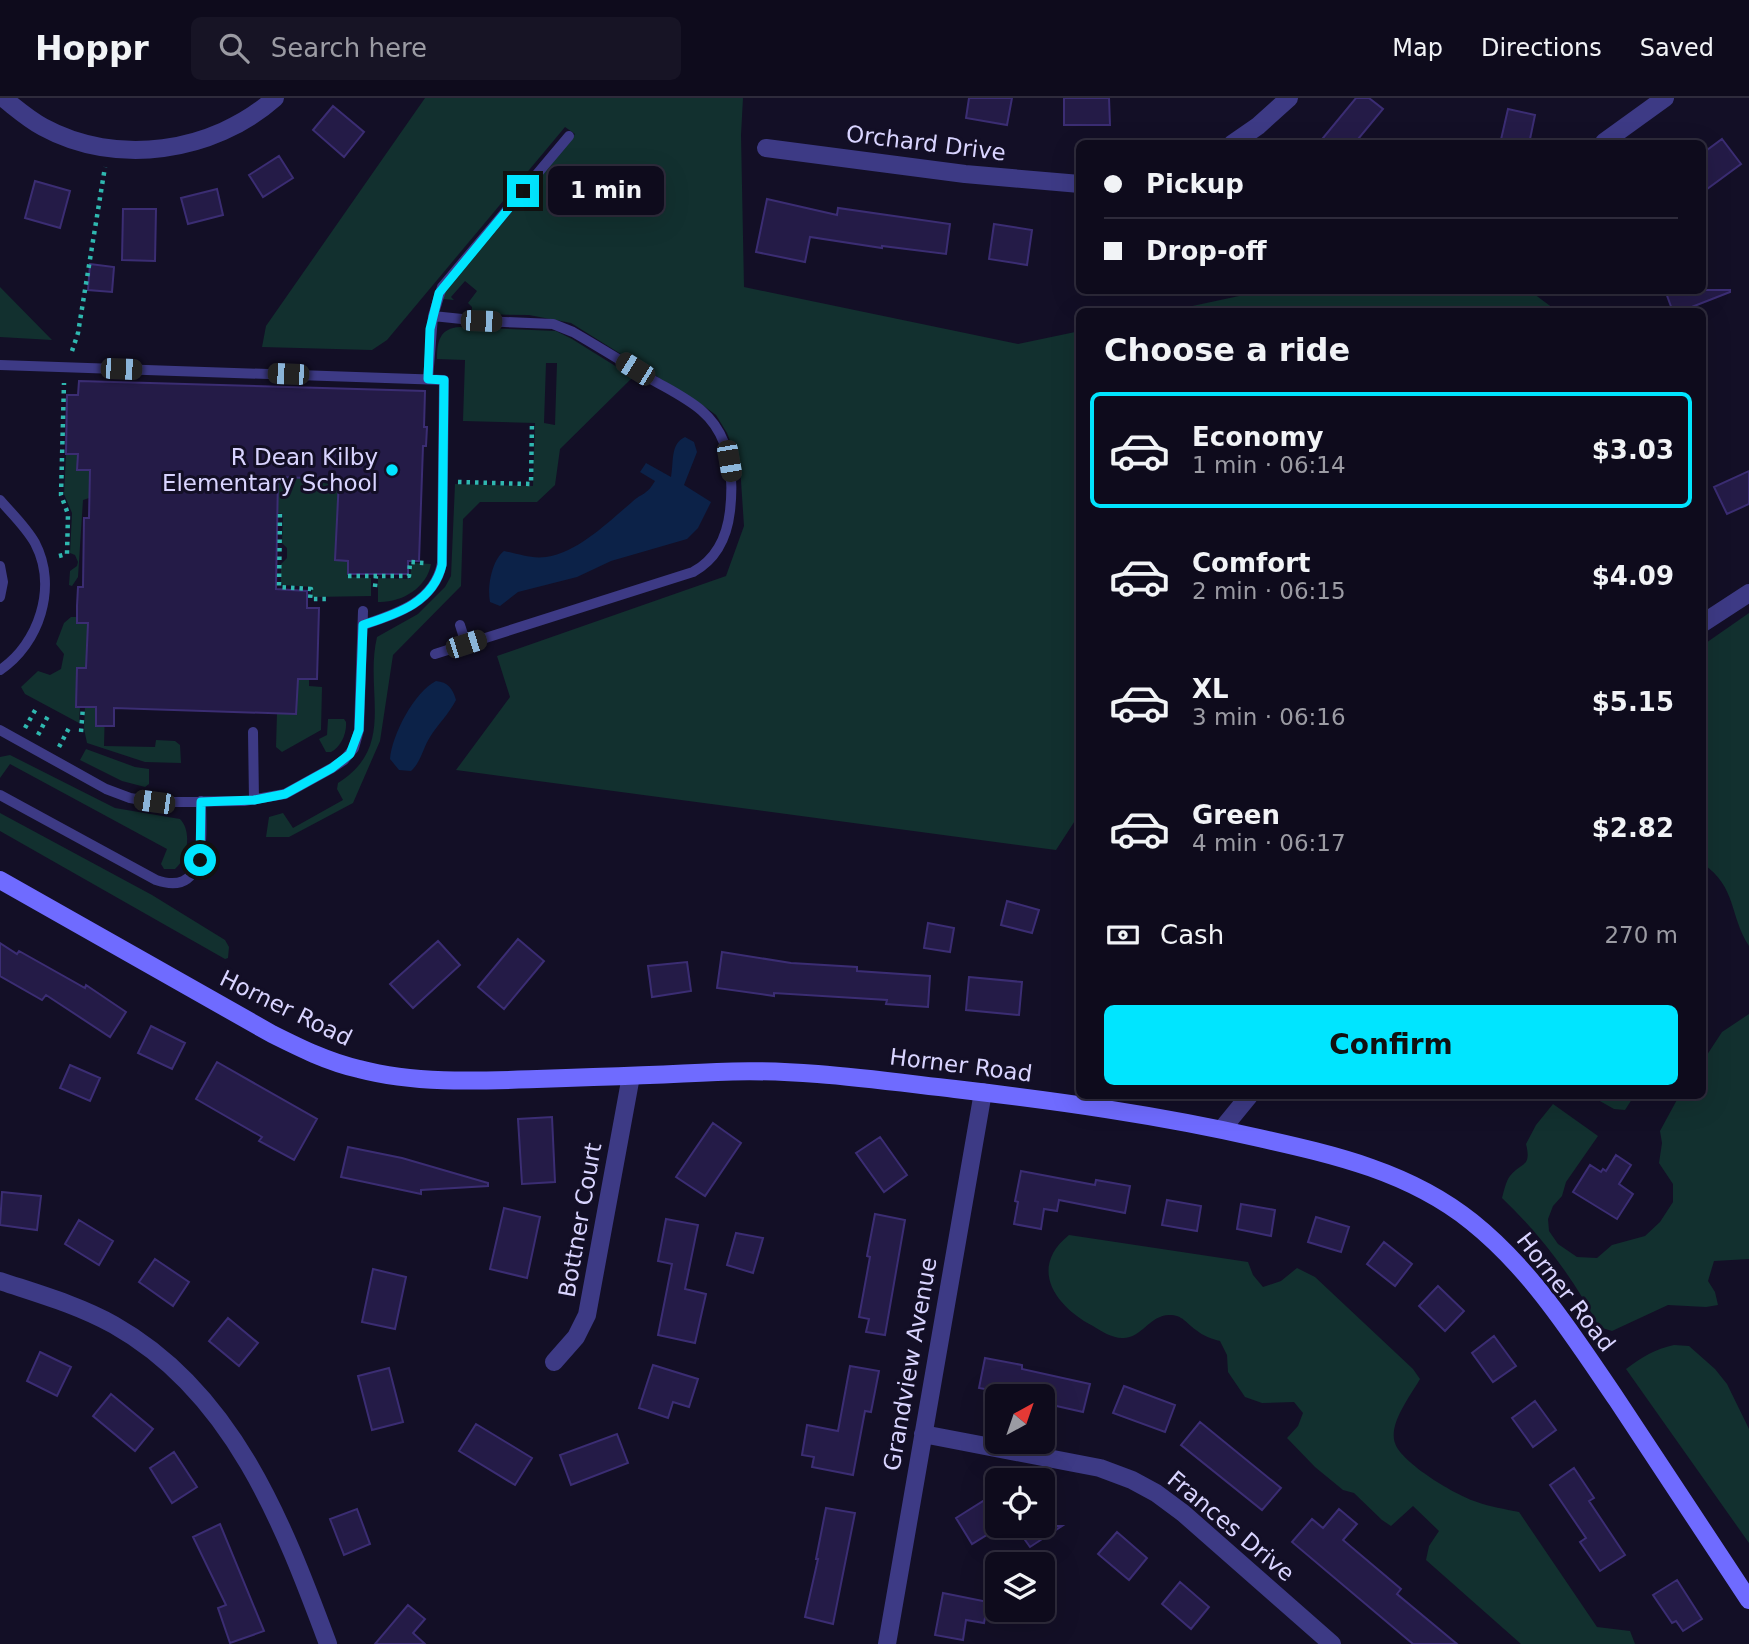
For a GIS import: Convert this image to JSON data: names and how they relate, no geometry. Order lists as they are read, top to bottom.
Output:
{
  "streets": {
    "main road": ["Horner Road"],
    "street": [
      "Orchard Drive",
      "Bottner Court",
      "Grandview Avenue",
      "Frances Drive"
    ]
  },
  "crossings": [
    ["Horner Road", "Bottner Court"],
    ["Horner Road", "Grandview Avenue"],
    ["Grandview Avenue", "Frances Drive"]
  ],
  "places": ["R Dean Kilby Elementary School"],
  "north": "top right",
  "page": {
    "header": "Hoppr",
    "search": "Search here",
    "nav": ["Map", "Directions", "Saved"],
    "banner": ["Pickup", "Drop-off"],
    "bubble": "1 min",
    "heading": "Choose a ride",
    "list": [
      {
        "name": "Economy",
        "note": "1 min · 06:14",
        "value": "$3.03"
      },
      {
        "name": "Comfort",
        "note": "2 min · 06:15",
        "value": "$4.09"
      },
      {
        "name": "XL",
        "note": "3 min · 06:16",
        "value": "$5.15"
      },
      {
        "name": "Green",
        "note": "4 min · 06:17",
        "value": "$2.82"
      }
    ],
    "pay": ["Cash", "270 m"],
    "buttons": "Confirm"
  }
}
